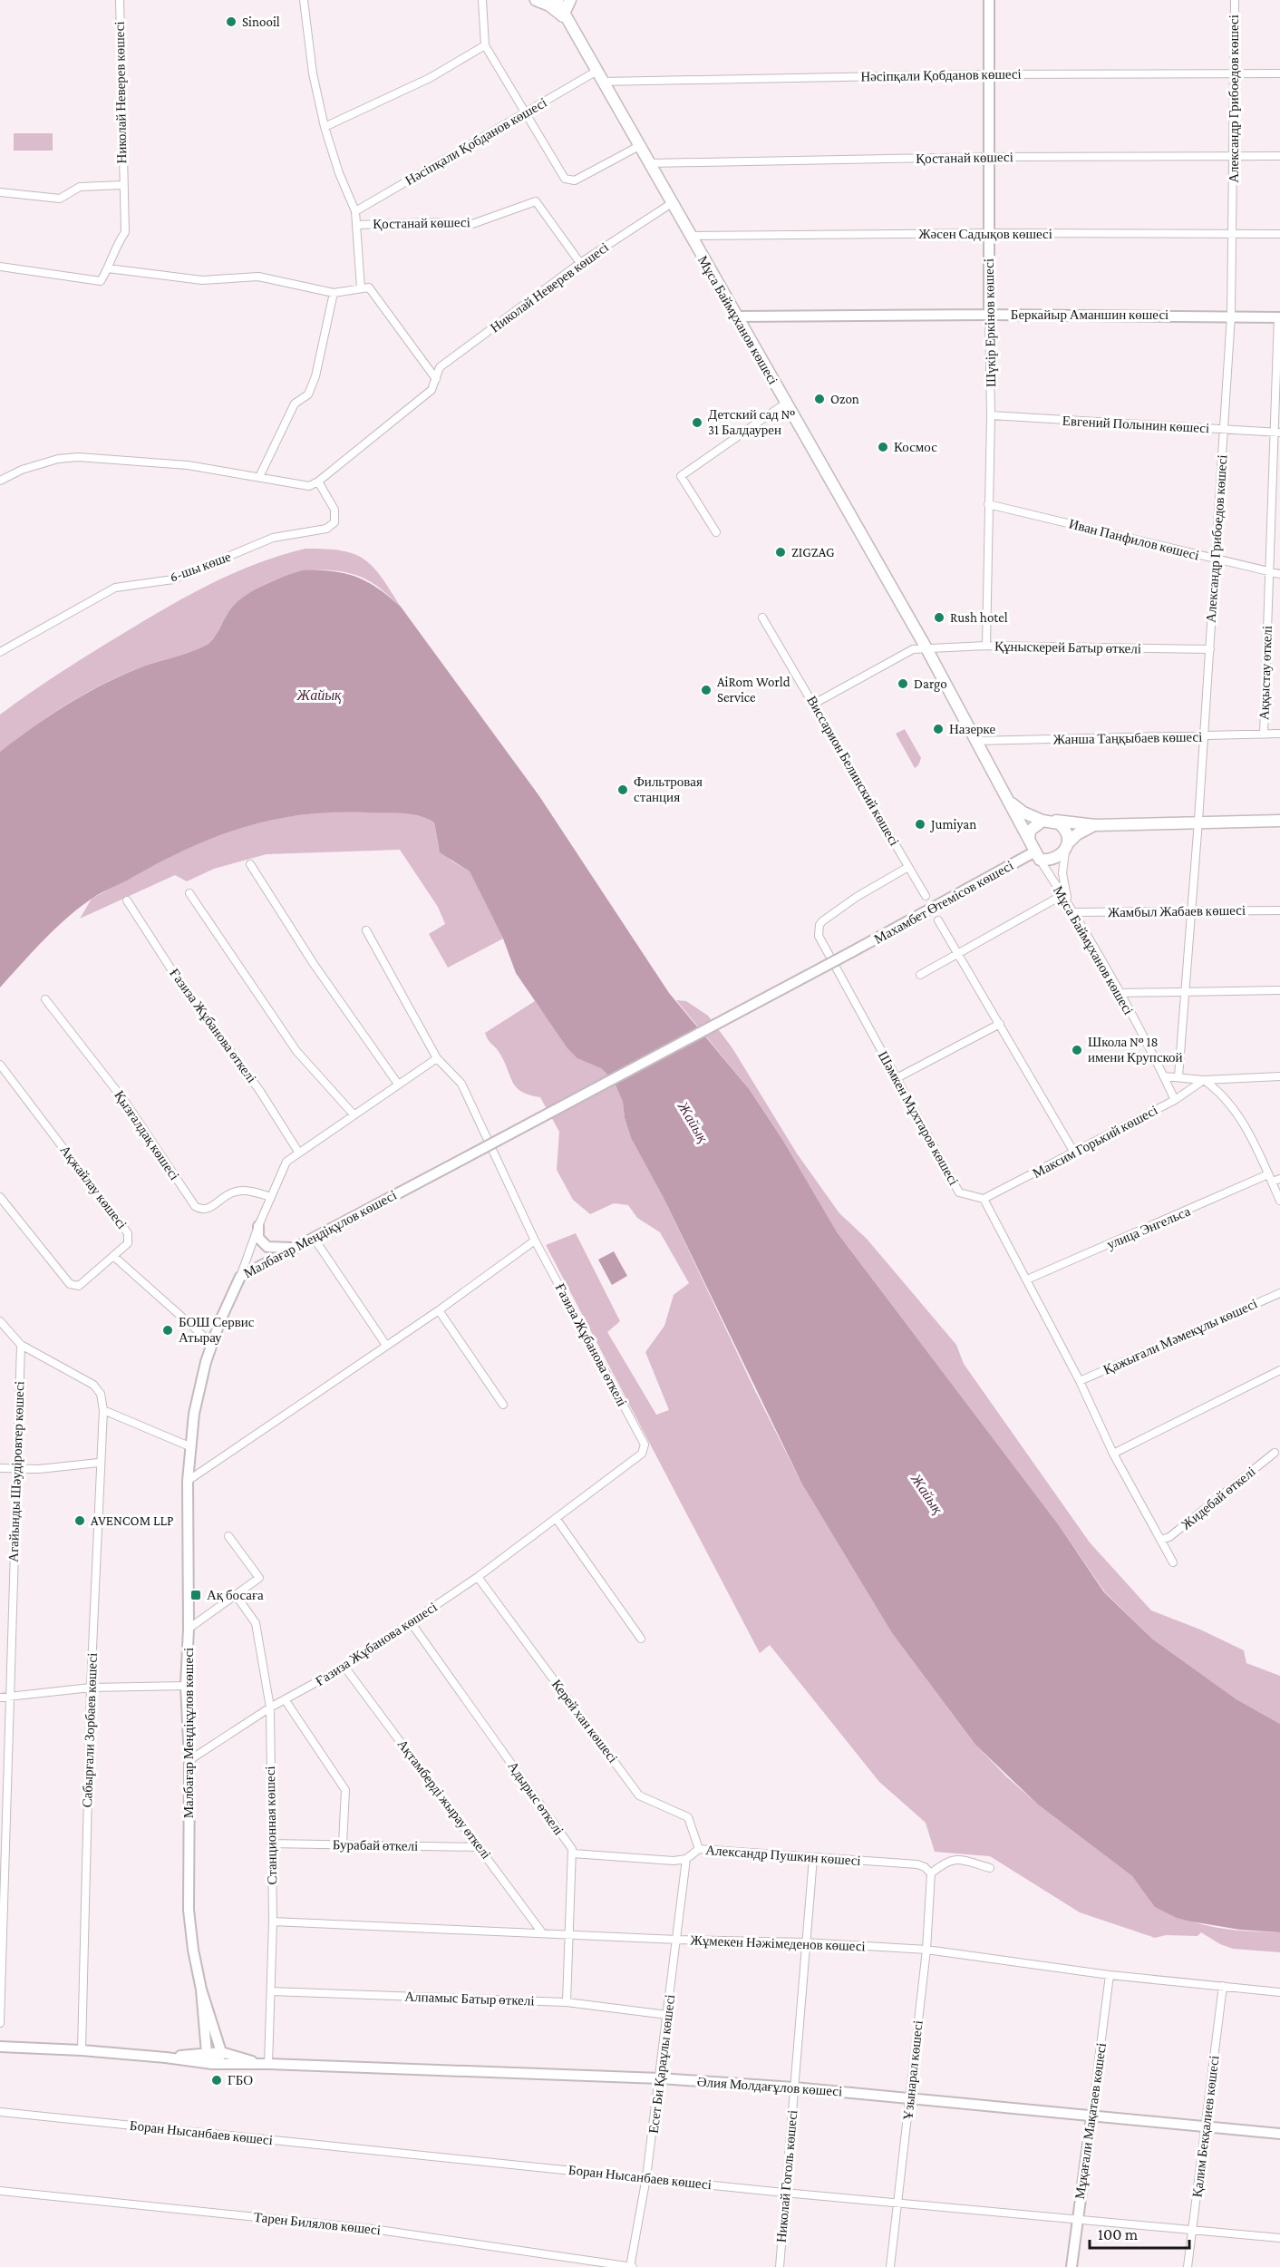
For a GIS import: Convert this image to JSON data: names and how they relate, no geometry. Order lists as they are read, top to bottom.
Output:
{
  "streets": {
    "main road": [
      "Беркайыр Аманшин көшесі",
      "Мұса Баймұханов көшесі",
      "Шүкір Еркінов көшесі",
      "Махамбет Өтемісов көшесі",
      "Малбағар Меңдіқұлов көшесі",
      "Әлия Молдағұлов көшесі",
      "Мұқағали Мақатаев көшесі"
    ],
    "street": [
      "Нәсіпқали Қобданов көшесі",
      "Николай Неверев көшесі",
      "Александр Грибоедов көшесі",
      "Қостанай көшесі",
      "Жәсен Садықов көшесі",
      "Евгений Полынин көшесі",
      "Иван Панфилов көшесі",
      "6-шы көше",
      "Құныскерей Батыр өткелі",
      "Аққыстау өткелі",
      "Жанша Таңқыбаев көшесі",
      "Виссарион Белинский көшесі",
      "Жамбыл Жабаев көшесі",
      "Ғазиза Жұбанова өткелі",
      "Шәмкен Мұхтаров көшесі",
      "Қызғалдақ көшесі",
      "Максим Горький көшесі",
      "Ақжайлау көшесі",
      "улица Энгельса",
      "Қажығали Мәмекұлы көшесі",
      "Агайынды Шәудіровтер көшесi",
      "Жидебай өткелі",
      "Ғазиза Жұбанова көшесі",
      "Керей хан көшесі",
      "Сабырғали Зорбаев көшесі",
      "Адырыс өткелі",
      "Ақтамберді жырау өткелі",
      "Станционная көшесі",
      "Бурабай өткелі",
      "Александр Пушкин көшесі",
      "Жұмекен Нәжімеденов көшесі",
      "Алпамыс Батыр өткелі",
      "Есет Би Қараұлы көшесі",
      "Ұзынарал көшесі",
      "Қалим Бекқалиев көшесі",
      "Боран Нысанбаев көшесі",
      "Николай Гоголь көшесі",
      "Тарен Билялов көшесі"
    ]
  },
  "crossings": [
    ["Нәсіпқали Қобданов көшесі", "Александр Грибоедов көшесі"],
    ["Нәсіпқали Қобданов көшесі", "Мұса Баймұханов көшесі"],
    ["Нәсіпқали Қобданов көшесі", "Шүкір Еркінов көшесі"],
    ["Николай Неверев көшесі", "Қостанай көшесі"],
    ["Николай Неверев көшесі", "Мұса Баймұханов көшесі"],
    ["Николай Неверев көшесі", "6-шы көше"],
    ["Александр Грибоедов көшесі", "Қостанай көшесі"],
    ["Александр Грибоедов көшесі", "Жәсен Садықов көшесі"],
    ["Александр Грибоедов көшесі", "Беркайыр Аманшин көшесі"],
    ["Александр Грибоедов көшесі", "Евгений Полынин көшесі"],
    ["Александр Грибоедов көшесі", "Иван Панфилов көшесі"],
    ["Александр Грибоедов көшесі", "Құныскерей Батыр өткелі"],
    ["Александр Грибоедов көшесі", "Жанша Таңқыбаев көшесі"],
    ["Александр Грибоедов көшесі", "Махамбет Өтемісов көшесі"],
    ["Александр Грибоедов көшесі", "Жамбыл Жабаев көшесі"],
    ["Қостанай көшесі", "Мұса Баймұханов көшесі"],
    ["Қостанай көшесі", "Шүкір Еркінов көшесі"],
    ["Жәсен Садықов көшесі", "Мұса Баймұханов көшесі"],
    ["Жәсен Садықов көшесі", "Шүкір Еркінов көшесі"],
    ["Беркайыр Аманшин көшесі", "Мұса Баймұханов көшесі"],
    ["Беркайыр Аманшин көшесі", "Шүкір Еркінов көшесі"],
    ["Беркайыр Аманшин көшесі", "Аққыстау өткелі"],
    ["Мұса Баймұханов көшесі", "Құныскерей Батыр өткелі"],
    ["Мұса Баймұханов көшесі", "Жанша Таңқыбаев көшесі"],
    ["Мұса Баймұханов көшесі", "Махамбет Өтемісов көшесі"],
    ["Мұса Баймұханов көшесі", "Жамбыл Жабаев көшесі"],
    ["Мұса Баймұханов көшесі", "Максим Горький көшесі"],
    ["Шүкір Еркінов көшесі", "Евгений Полынин көшесі"],
    ["Шүкір Еркінов көшесі", "Иван Панфилов көшесі"],
    ["Шүкір Еркінов көшесі", "Құныскерей Батыр өткелі"],
    ["Евгений Полынин көшесі", "Аққыстау өткелі"],
    ["Иван Панфилов көшесі", "Аққыстау өткелі"],
    ["Құныскерей Батыр өткелі", "Виссарион Белинский көшесі"],
    ["Аққыстау өткелі", "Жанша Таңқыбаев көшесі"],
    ["Виссарион Белинский көшесі", "Шәмкен Мұхтаров көшесі"],
    ["Махамбет Өтемісов көшесі", "Малбағар Меңдіқұлов көшесі"],
    ["Ғазиза Жұбанова өткелі", "Ғазиза Жұбанова көшесі"],
    ["Шәмкен Мұхтаров көшесі", "Максим Горький көшесі"],
    ["Малбағар Меңдіқұлов көшесі", "Ғазиза Жұбанова көшесі"],
    ["Малбағар Меңдіқұлов көшесі", "Әлия Молдағұлов көшесі"],
    ["Ғазиза Жұбанова көшесі", "Керей хан көшесі"],
    ["Ғазиза Жұбанова көшесі", "Адырыс өткелі"],
    ["Ғазиза Жұбанова көшесі", "Ақтамберді жырау өткелі"],
    ["Ғазиза Жұбанова көшесі", "Станционная көшесі"],
    ["Керей хан көшесі", "Александр Пушкин көшесі"],
    ["Сабырғали Зорбаев көшесі", "Әлия Молдағұлов көшесі"],
    ["Адырыс өткелі", "Александр Пушкин көшесі"],
    ["Ақтамберді жырау өткелі", "Бурабай өткелі"],
    ["Ақтамберді жырау өткелі", "Жұмекен Нәжімеденов көшесі"],
    ["Станционная көшесі", "Бурабай өткелі"],
    ["Станционная көшесі", "Жұмекен Нәжімеденов көшесі"],
    ["Станционная көшесі", "Алпамыс Батыр өткелі"],
    ["Станционная көшесі", "Әлия Молдағұлов көшесі"],
    ["Александр Пушкин көшесі", "Есет Би Қараұлы көшесі"],
    ["Александр Пушкин көшесі", "Ұзынарал көшесі"],
    ["Александр Пушкин көшесі", "Николай Гоголь көшесі"],
    ["Жұмекен Нәжімеденов көшесі", "Есет Би Қараұлы көшесі"],
    ["Жұмекен Нәжімеденов көшесі", "Ұзынарал көшесі"],
    ["Жұмекен Нәжімеденов көшесі", "Мұқағали Мақатаев көшесі"],
    ["Жұмекен Нәжімеденов көшесі", "Қалим Бекқалиев көшесі"],
    ["Жұмекен Нәжімеденов көшесі", "Николай Гоголь көшесі"],
    ["Алпамыс Батыр өткелі", "Есет Би Қараұлы көшесі"],
    ["Есет Би Қараұлы көшесі", "Әлия Молдағұлов көшесі"],
    ["Есет Би Қараұлы көшесі", "Боран Нысанбаев көшесі"],
    ["Есет Би Қараұлы көшесі", "Тарен Билялов көшесі"],
    ["Ұзынарал көшесі", "Әлия Молдағұлов көшесі"],
    ["Ұзынарал көшесі", "Боран Нысанбаев көшесі"],
    ["Әлия Молдағұлов көшесі", "Мұқағали Мақатаев көшесі"],
    ["Әлия Молдағұлов көшесі", "Қалим Бекқалиев көшесі"],
    ["Әлия Молдағұлов көшесі", "Николай Гоголь көшесі"],
    ["Мұқағали Мақатаев көшесі", "Боран Нысанбаев көшесі"],
    ["Қалим Бекқалиев көшесі", "Боран Нысанбаев көшесі"],
    ["Боран Нысанбаев көшесі", "Николай Гоголь көшесі"]
  ],
  "water": ["Жайық"],
  "places": {
    "other": [
      "Sinooil",
      "Ozon",
      "Детский сад № 31 Балдаурен",
      "Космос",
      "ZIGZAG",
      "Rush hotel",
      "Dargo",
      "AiRom World Service",
      "Назерке",
      "Фильтровая станция",
      "Jumiyan",
      "Школа № 18 имени Крупской",
      "БОШ Сервис Атырау",
      "AVENCOM LLP",
      "ГБО"
    ],
    "transit": ["Ақ босаға"]
  },
  "scale_bar": "100 m"
}
